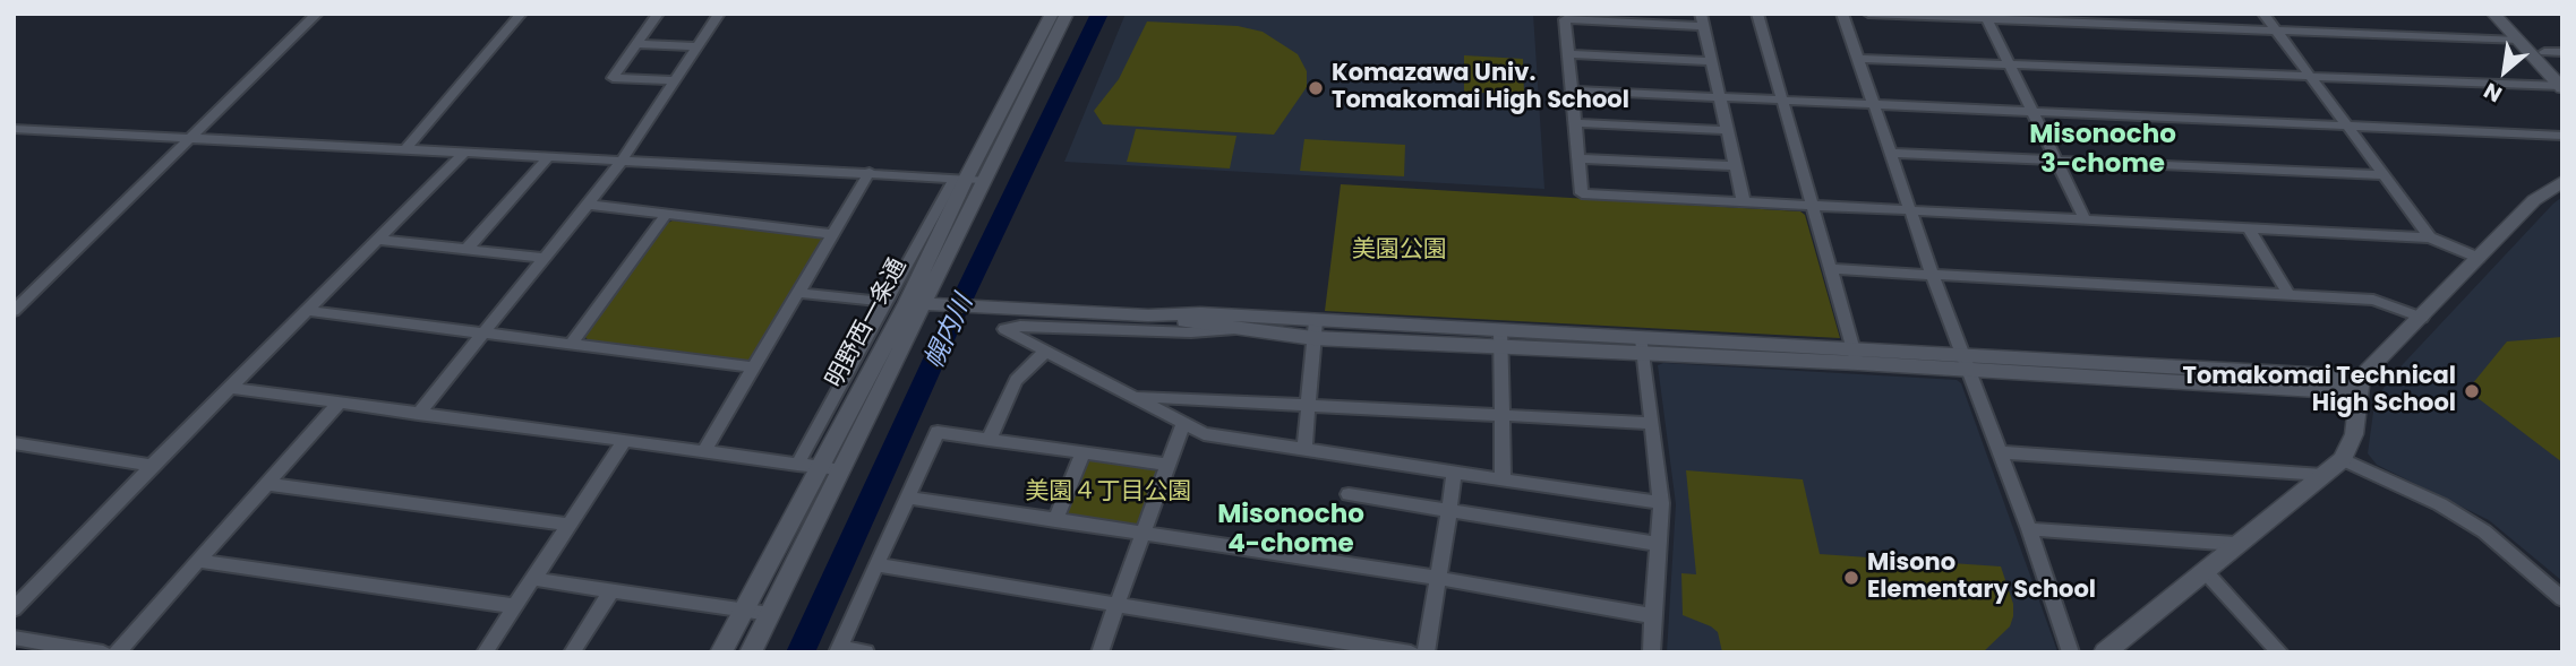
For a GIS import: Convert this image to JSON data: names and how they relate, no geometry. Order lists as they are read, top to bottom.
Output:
{
  "streets": {
    "street": ["明野西一条通"]
  },
  "districts": ["Misonocho 3-chome", "Misonocho 4-chome"],
  "water": ["幌内川"],
  "parks": ["美園公園", "美園４丁目公園"],
  "places": ["Komazawa Univ. Tomakomai High School", "Tomakomai Technical High School", "Misono Elementary School"],
  "north": "bottom left"
}
